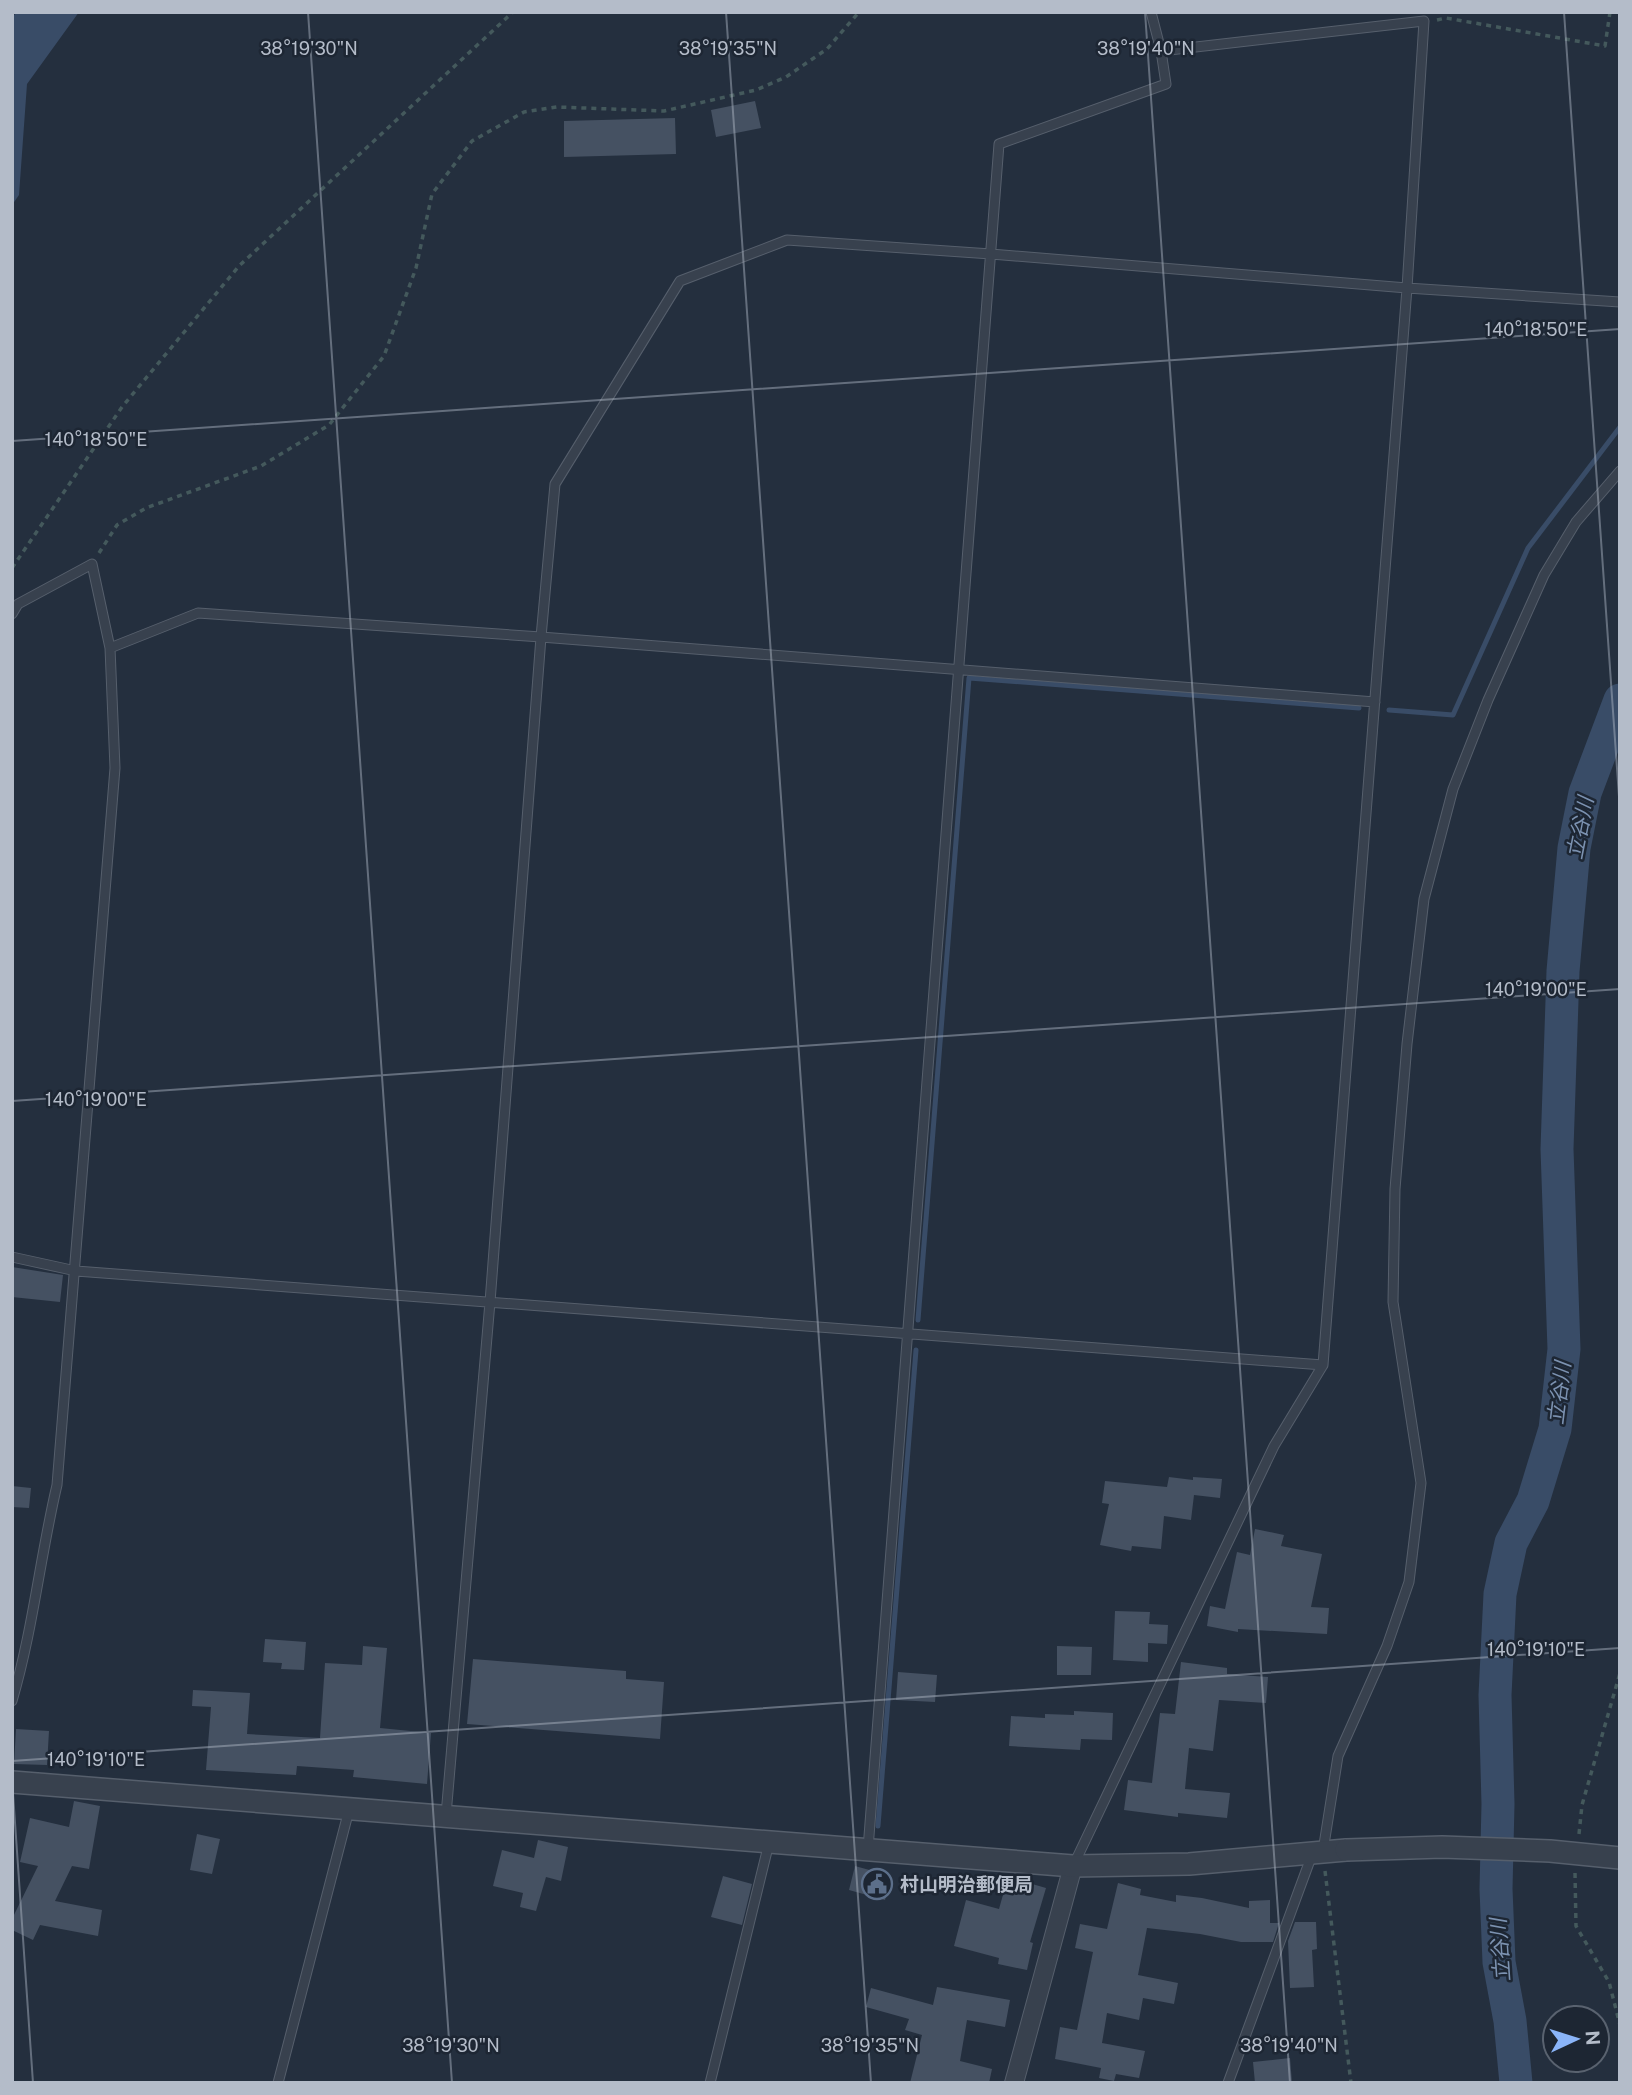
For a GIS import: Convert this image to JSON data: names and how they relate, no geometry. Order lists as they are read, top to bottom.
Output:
{
  "water": ["立谷川"],
  "places": {
    "public building": ["村山明治郵便局"]
  },
  "north": "right",
  "coordinates": [
    "38°19'30\"N",
    "38°19'35\"N",
    "38°19'40\"N",
    "140°18'50\"E",
    "140°19'00\"E",
    "140°19'10\"E"
  ]
}
